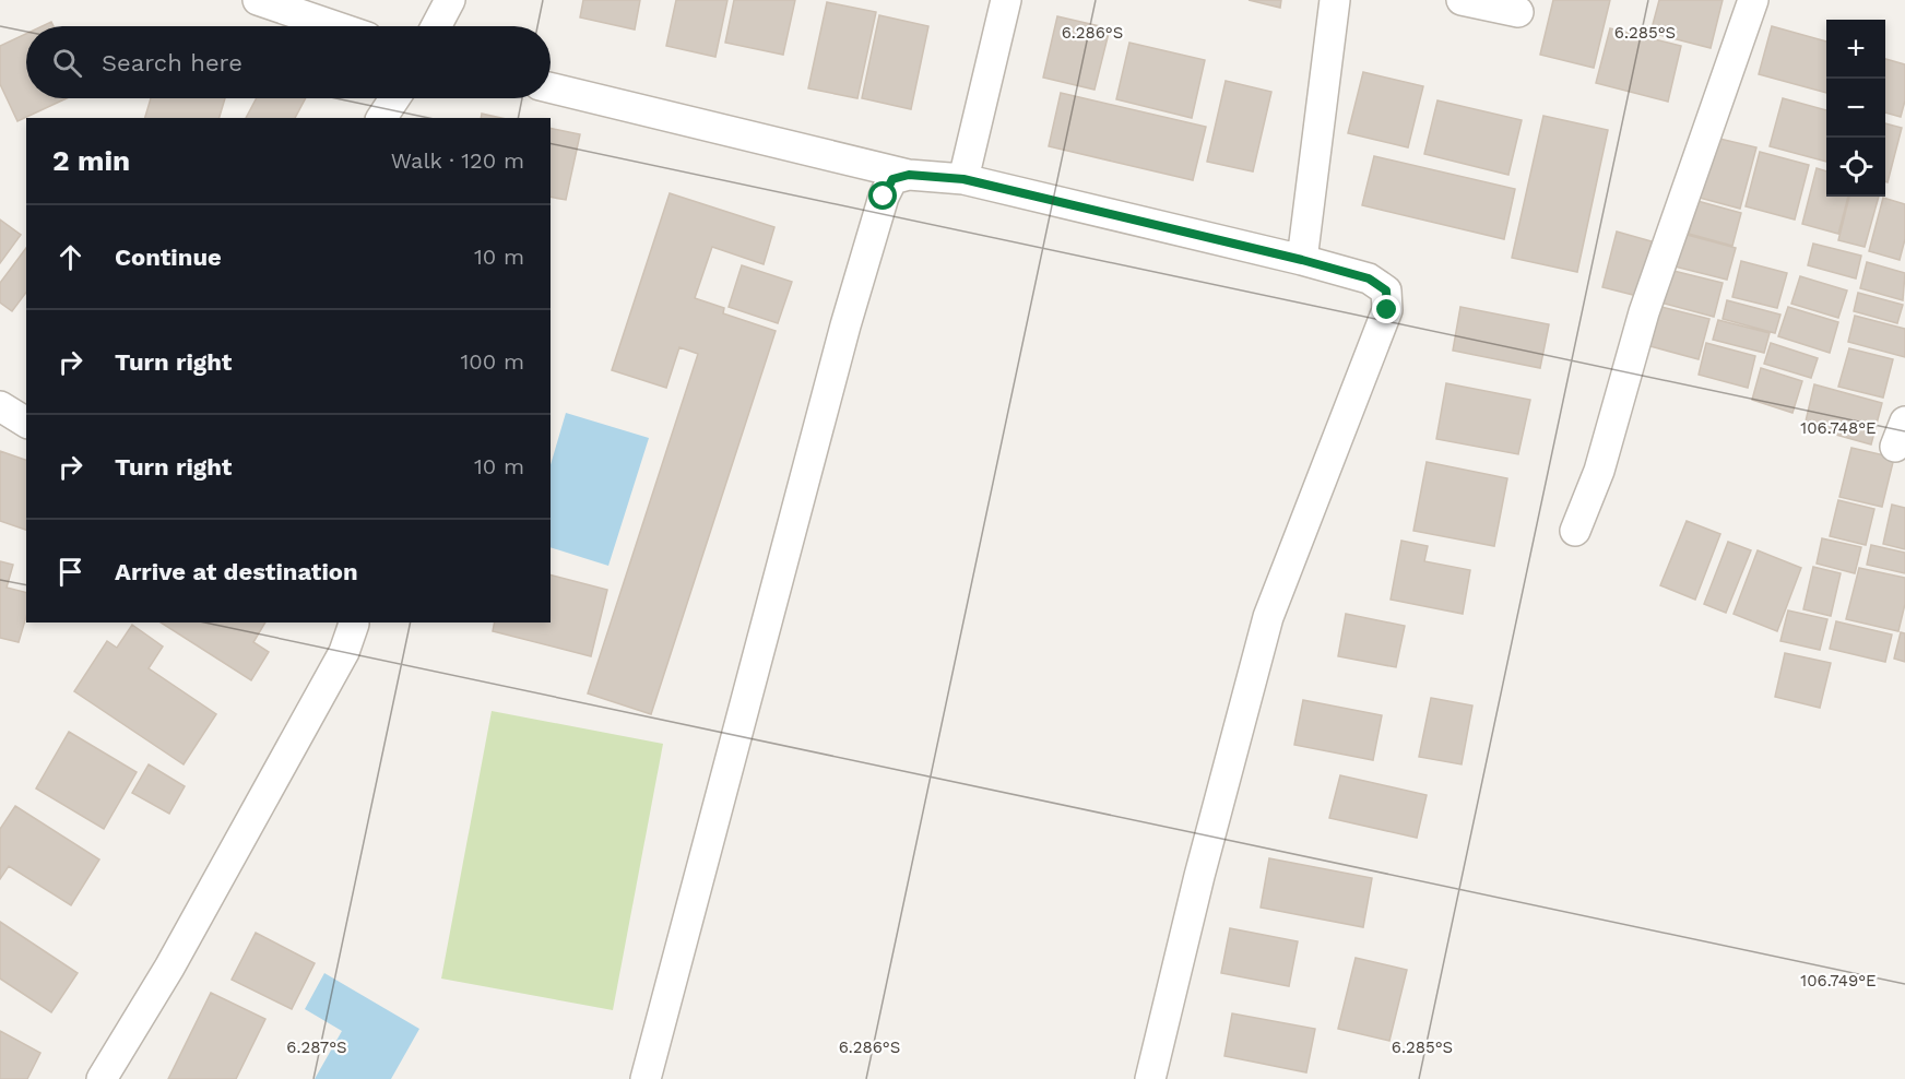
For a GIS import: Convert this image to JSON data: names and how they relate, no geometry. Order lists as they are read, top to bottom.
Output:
{
  "page": {
    "map_buttons": ["+", "−"],
    "search": "Search here",
    "heading": ["2 min", "Walk · 120 m"],
    "list": [
      ["Continue", "10 m"],
      ["Turn right", "100 m"],
      ["Turn right", "10 m"],
      "Arrive at destination"
    ]
  },
  "coordinates": [
    "6.286°S",
    "6.285°S",
    "106.748°E",
    "106.749°E",
    "6.287°S"
  ]
}
